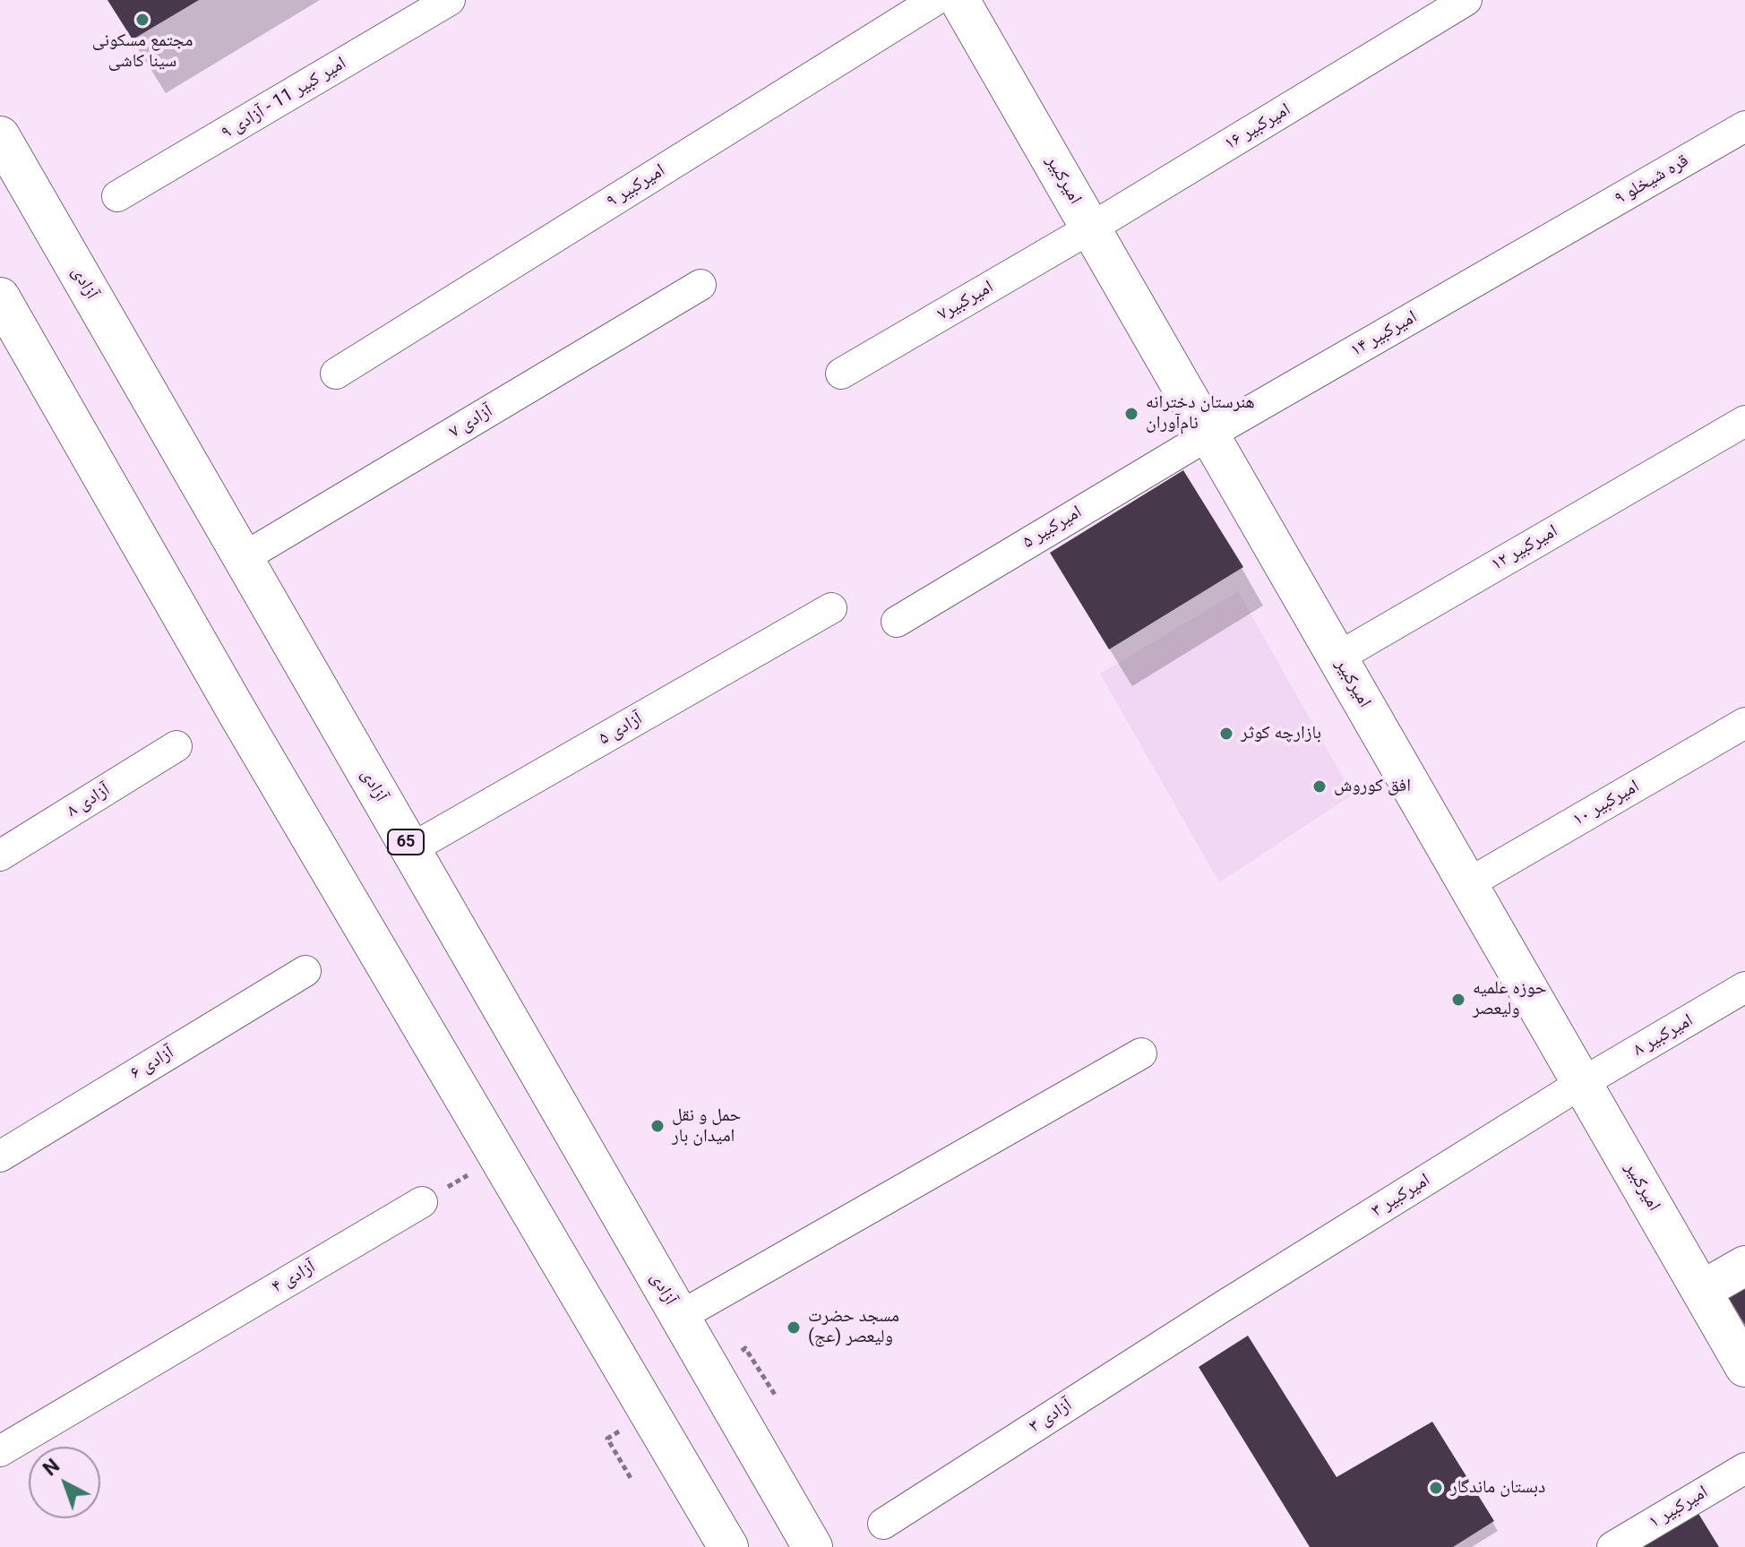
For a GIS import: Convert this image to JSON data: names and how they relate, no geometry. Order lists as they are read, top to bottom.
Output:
{
  "streets": {
    "main road": ["امیرکبیر", "آزادی", "65"],
    "street": [
      "امیر کبیر 11 - آزادی ۹",
      "امیرکبیر ۱۶",
      "قره شیخلو ۹",
      "امیرکبیر ۹",
      "امیرکبیر۷",
      "امیرکبیر ۱۴",
      "آزادی ۷",
      "امیرکبیر ۵",
      "امیرکبیر ۱۲",
      "آزادی ۵",
      "۸ آزادی",
      "امیرکبیر ۱۰",
      "امیرکبیر ۸",
      "۶ آزادی",
      "امیرکبیر ۳",
      "۴ آزادی",
      "آزادی ۳",
      "امیرکبیر ۱"
    ]
  },
  "crossings": [
    ["امیرکبیر ۱۶", "امیرکبیر"],
    ["امیرکبیر ۱۶", "امیرکبیر۷"],
    ["امیرکبیر", "امیرکبیر۷"],
    ["امیرکبیر", "امیرکبیر ۱۴"],
    ["امیرکبیر", "امیرکبیر ۵"],
    ["امیرکبیر", "امیرکبیر ۱۲"],
    ["امیرکبیر", "امیرکبیر ۱۰"],
    ["امیرکبیر", "امیرکبیر ۸"],
    ["امیرکبیر", "امیرکبیر ۳"],
    ["قره شیخلو ۹", "امیرکبیر ۱۴"],
    ["آزادی", "آزادی ۷"],
    ["آزادی", "آزادی ۵"],
    ["امیرکبیر ۱۴", "امیرکبیر ۵"],
    ["امیرکبیر ۸", "امیرکبیر ۳"],
    ["امیرکبیر ۳", "آزادی ۳"]
  ],
  "places": [
    "مجتمع مسکونی سینا کاشی",
    "هنرستان دخترانه نام‌آوران",
    "بازارچه کوثر",
    "افق کوروش",
    "حوزه علمیه ولیعصر",
    "حمل و نقل امیدان بار",
    "مسجد حضرت ولیعصر (عج)",
    "دبستان ماندگار"
  ],
  "north": "top left"
}
